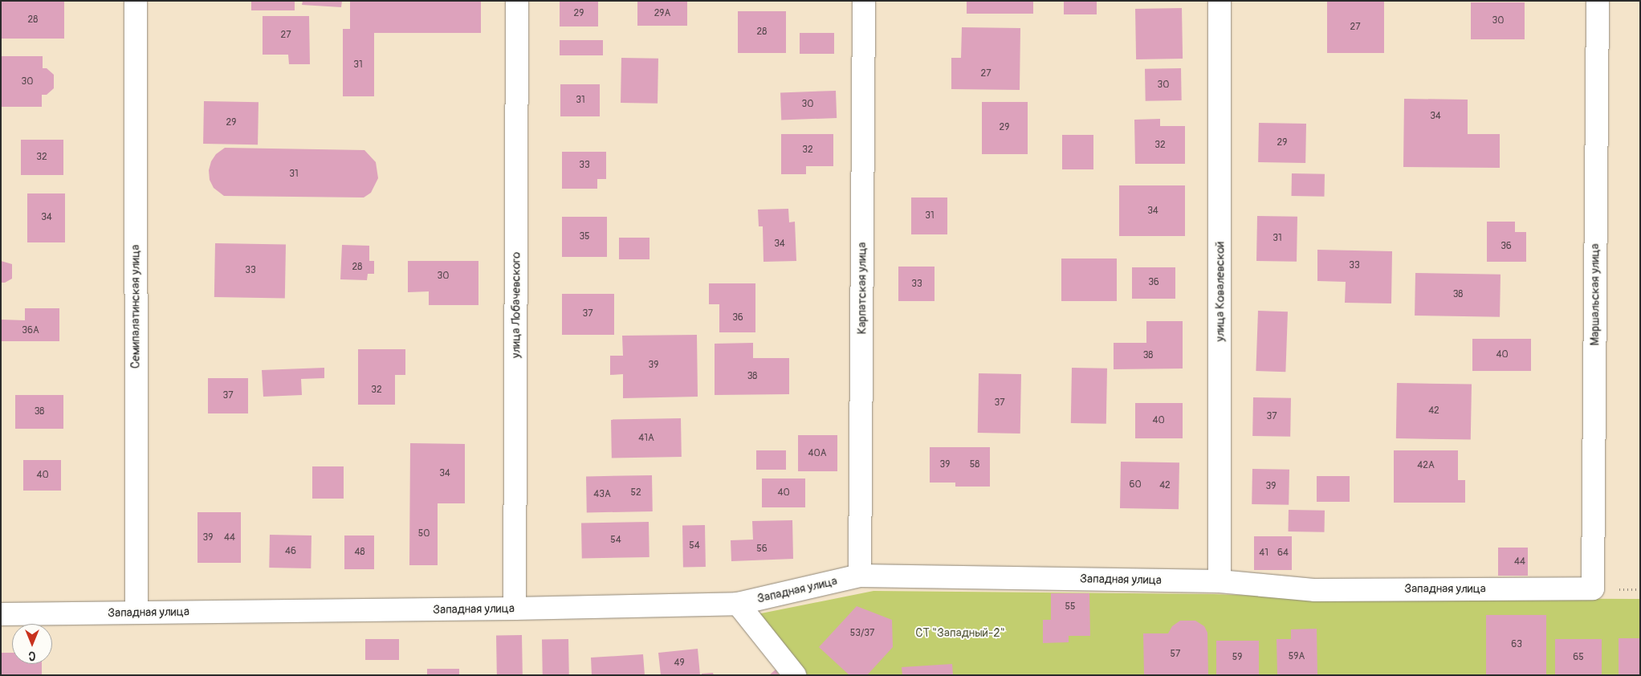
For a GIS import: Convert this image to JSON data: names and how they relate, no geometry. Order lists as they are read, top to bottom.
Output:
{
  "streets": {
    "street": [
      "Карпатская улица",
      "улица Ковалевской",
      "Маршальская улица",
      "улица Лобачевского",
      "Семипалатинская улица",
      "Западная улица"
    ]
  },
  "crossings": [
    ["Карпатская улица", "Западная улица"],
    ["улица Ковалевской", "Западная улица"],
    ["Маршальская улица", "Западная улица"],
    ["улица Лобачевского", "Западная улица"],
    ["Семипалатинская улица", "Западная улица"]
  ],
  "parks": ["СТ \"Западный-2\""],
  "house_numbers": [
    "29",
    "29А",
    "28",
    "30",
    "27",
    "28",
    "27",
    "31",
    "27",
    "30",
    "30",
    "31",
    "30",
    "34",
    "29",
    "29",
    "29",
    "32",
    "32",
    "32",
    "33",
    "31",
    "34",
    "31",
    "34",
    "35",
    "31",
    "34",
    "36",
    "33",
    "28",
    "33",
    "30",
    "36",
    "33",
    "38",
    "37",
    "36",
    "36А",
    "40",
    "38",
    "39",
    "38",
    "32",
    "37",
    "37",
    "42",
    "38",
    "37",
    "40",
    "41А",
    "40А",
    "39",
    "58",
    "42А",
    "34",
    "40",
    "60",
    "42",
    "39",
    "52",
    "40",
    "43А",
    "50",
    "39",
    "44",
    "54",
    "54",
    "56",
    "46",
    "48",
    "41",
    "64",
    "44",
    "55",
    "53/37",
    "63",
    "57",
    "59А",
    "59",
    "65",
    "49"
  ],
  "north": "bottom"
}
